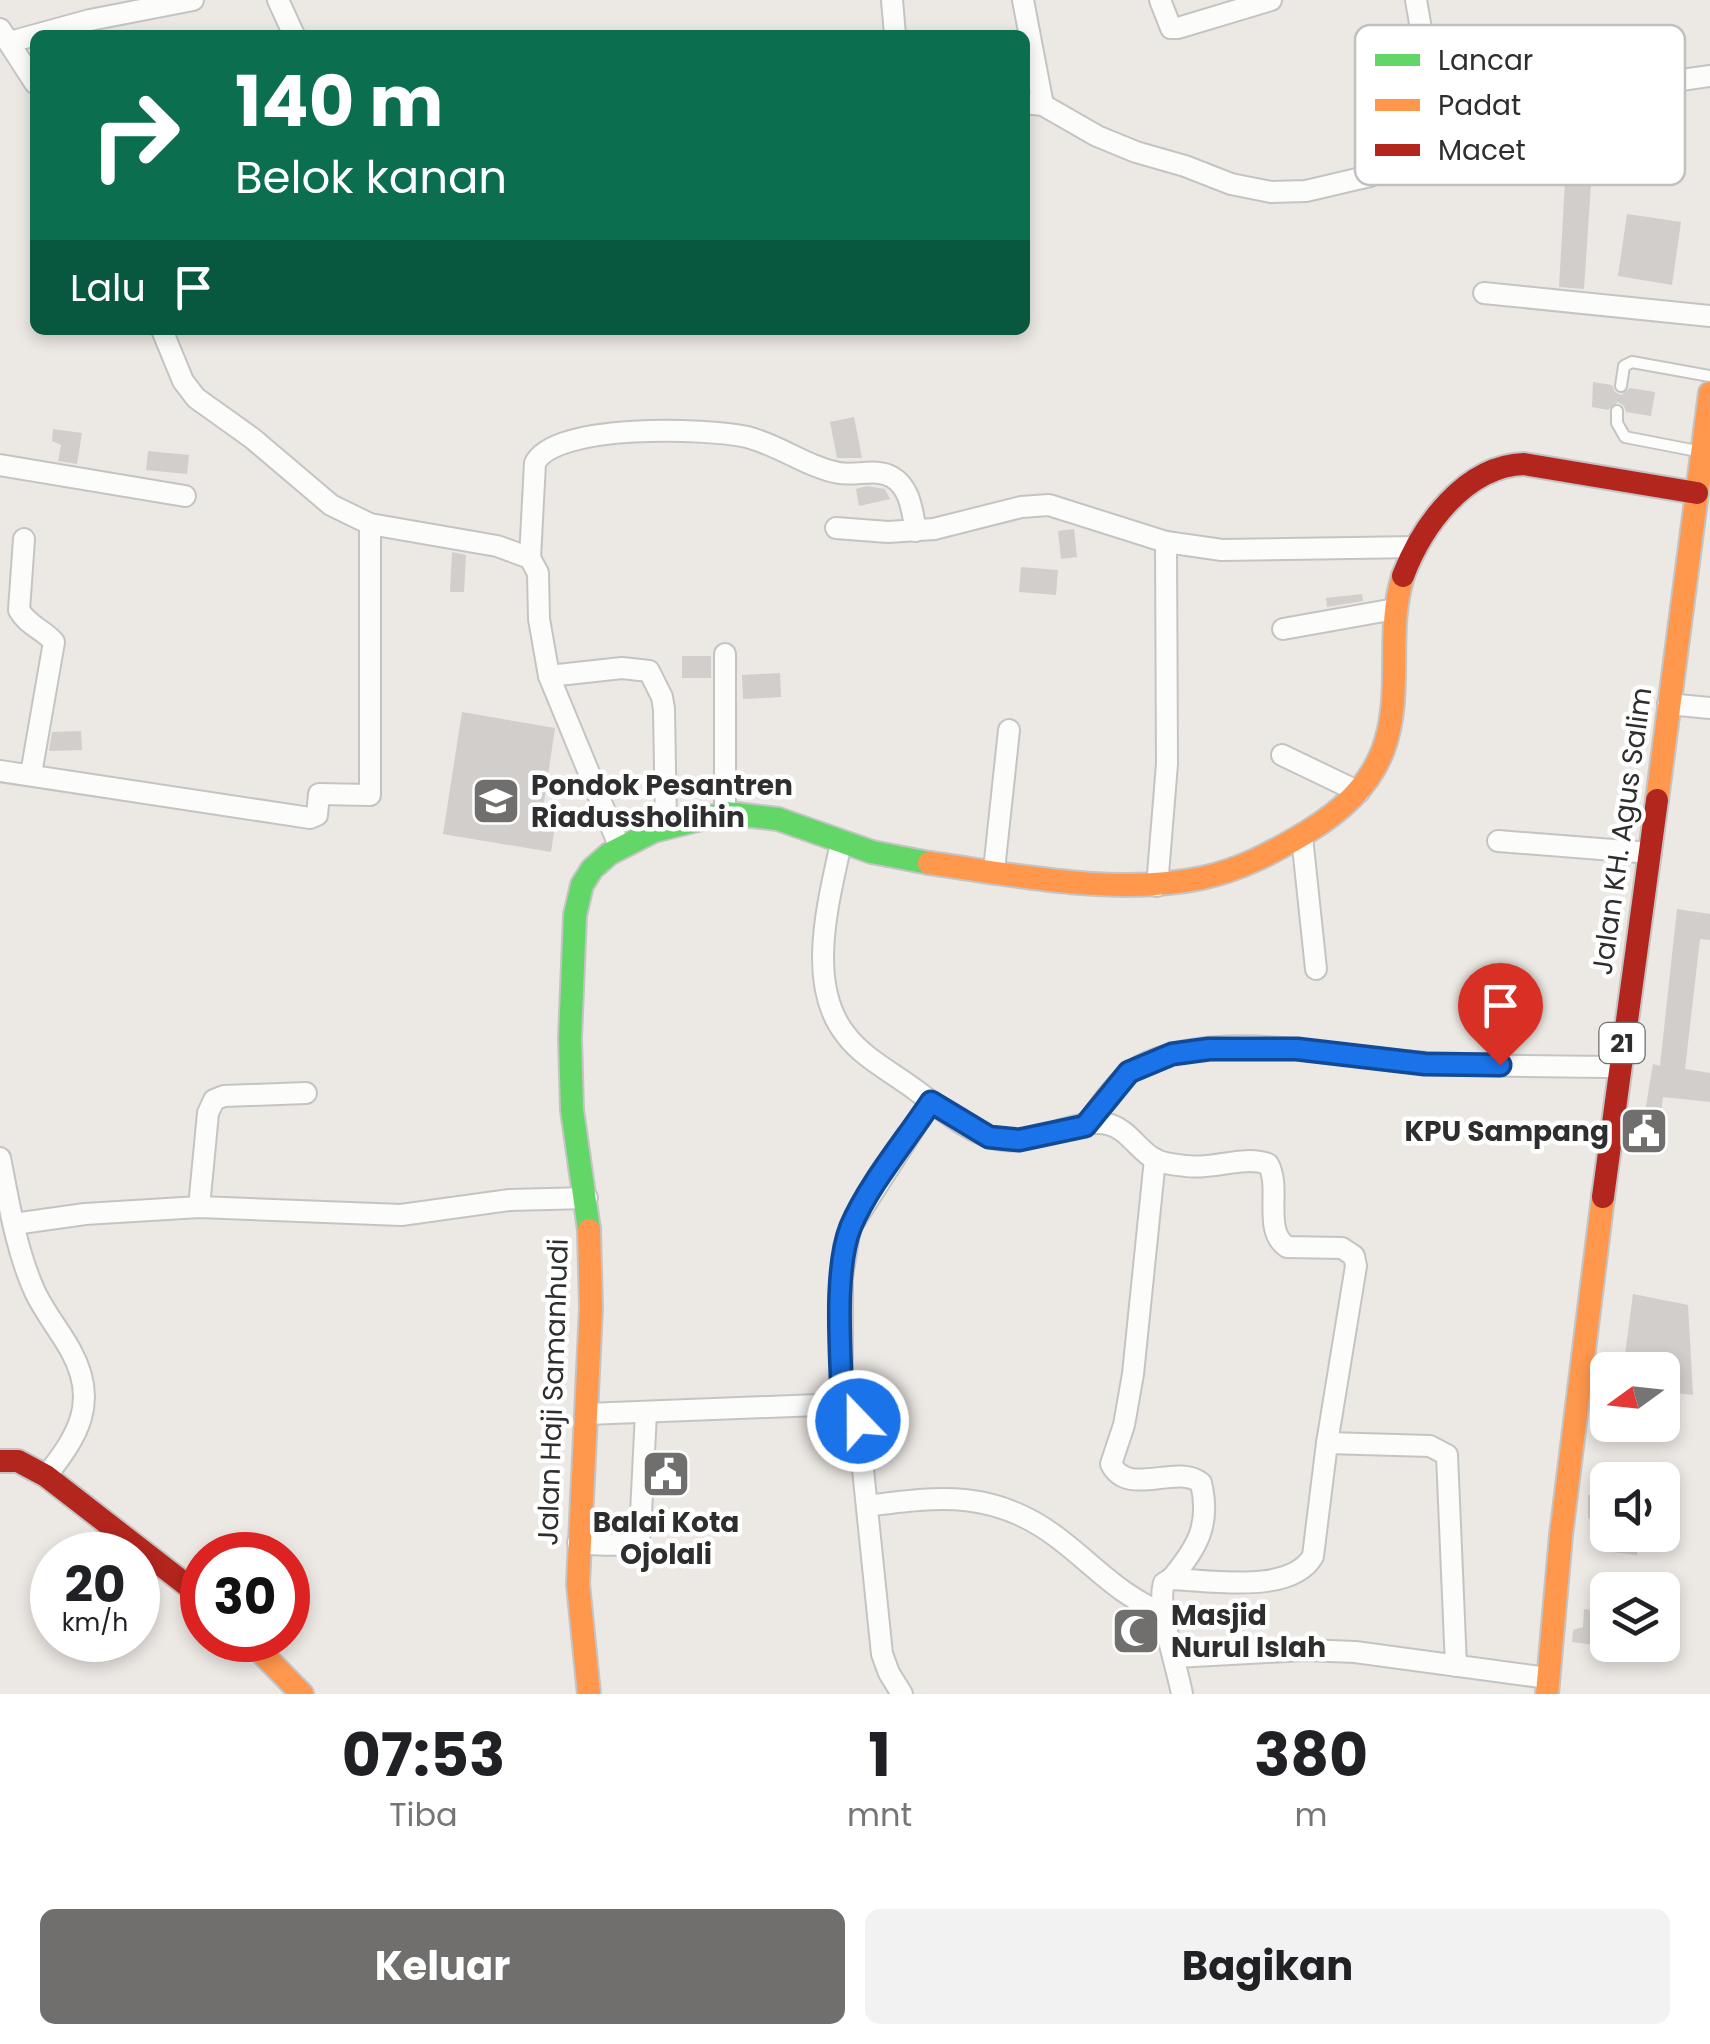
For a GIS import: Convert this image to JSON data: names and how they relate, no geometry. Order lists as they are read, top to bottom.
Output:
{
  "streets": {
    "main road": ["Jalan KH. Agus Salim", "21", "Jalan Haji Samanhudi"]
  },
  "crossings": [
    ["Jalan KH. Agus Salim", "Jalan Haji Samanhudi"]
  ],
  "places": {
    "school or university": ["Pondok Pesantren Riadussholihin"],
    "public building": ["KPU Sampang", "Balai Kota Ojolali"],
    "mosque": ["Masjid Nurul Islah"]
  },
  "legend": ["Lancar", "Padat", "Macet"],
  "north": "left",
  "page": {
    "turn": ["140 m", "Belok kanan"],
    "then": "Lalu",
    "speed": "20 km/h",
    "limit": "30",
    "eta": [
      "07:53",
      "Tiba",
      "1",
      "mnt",
      "380",
      "m"
    ],
    "buttons": ["Keluar", "Bagikan"]
  }
}
